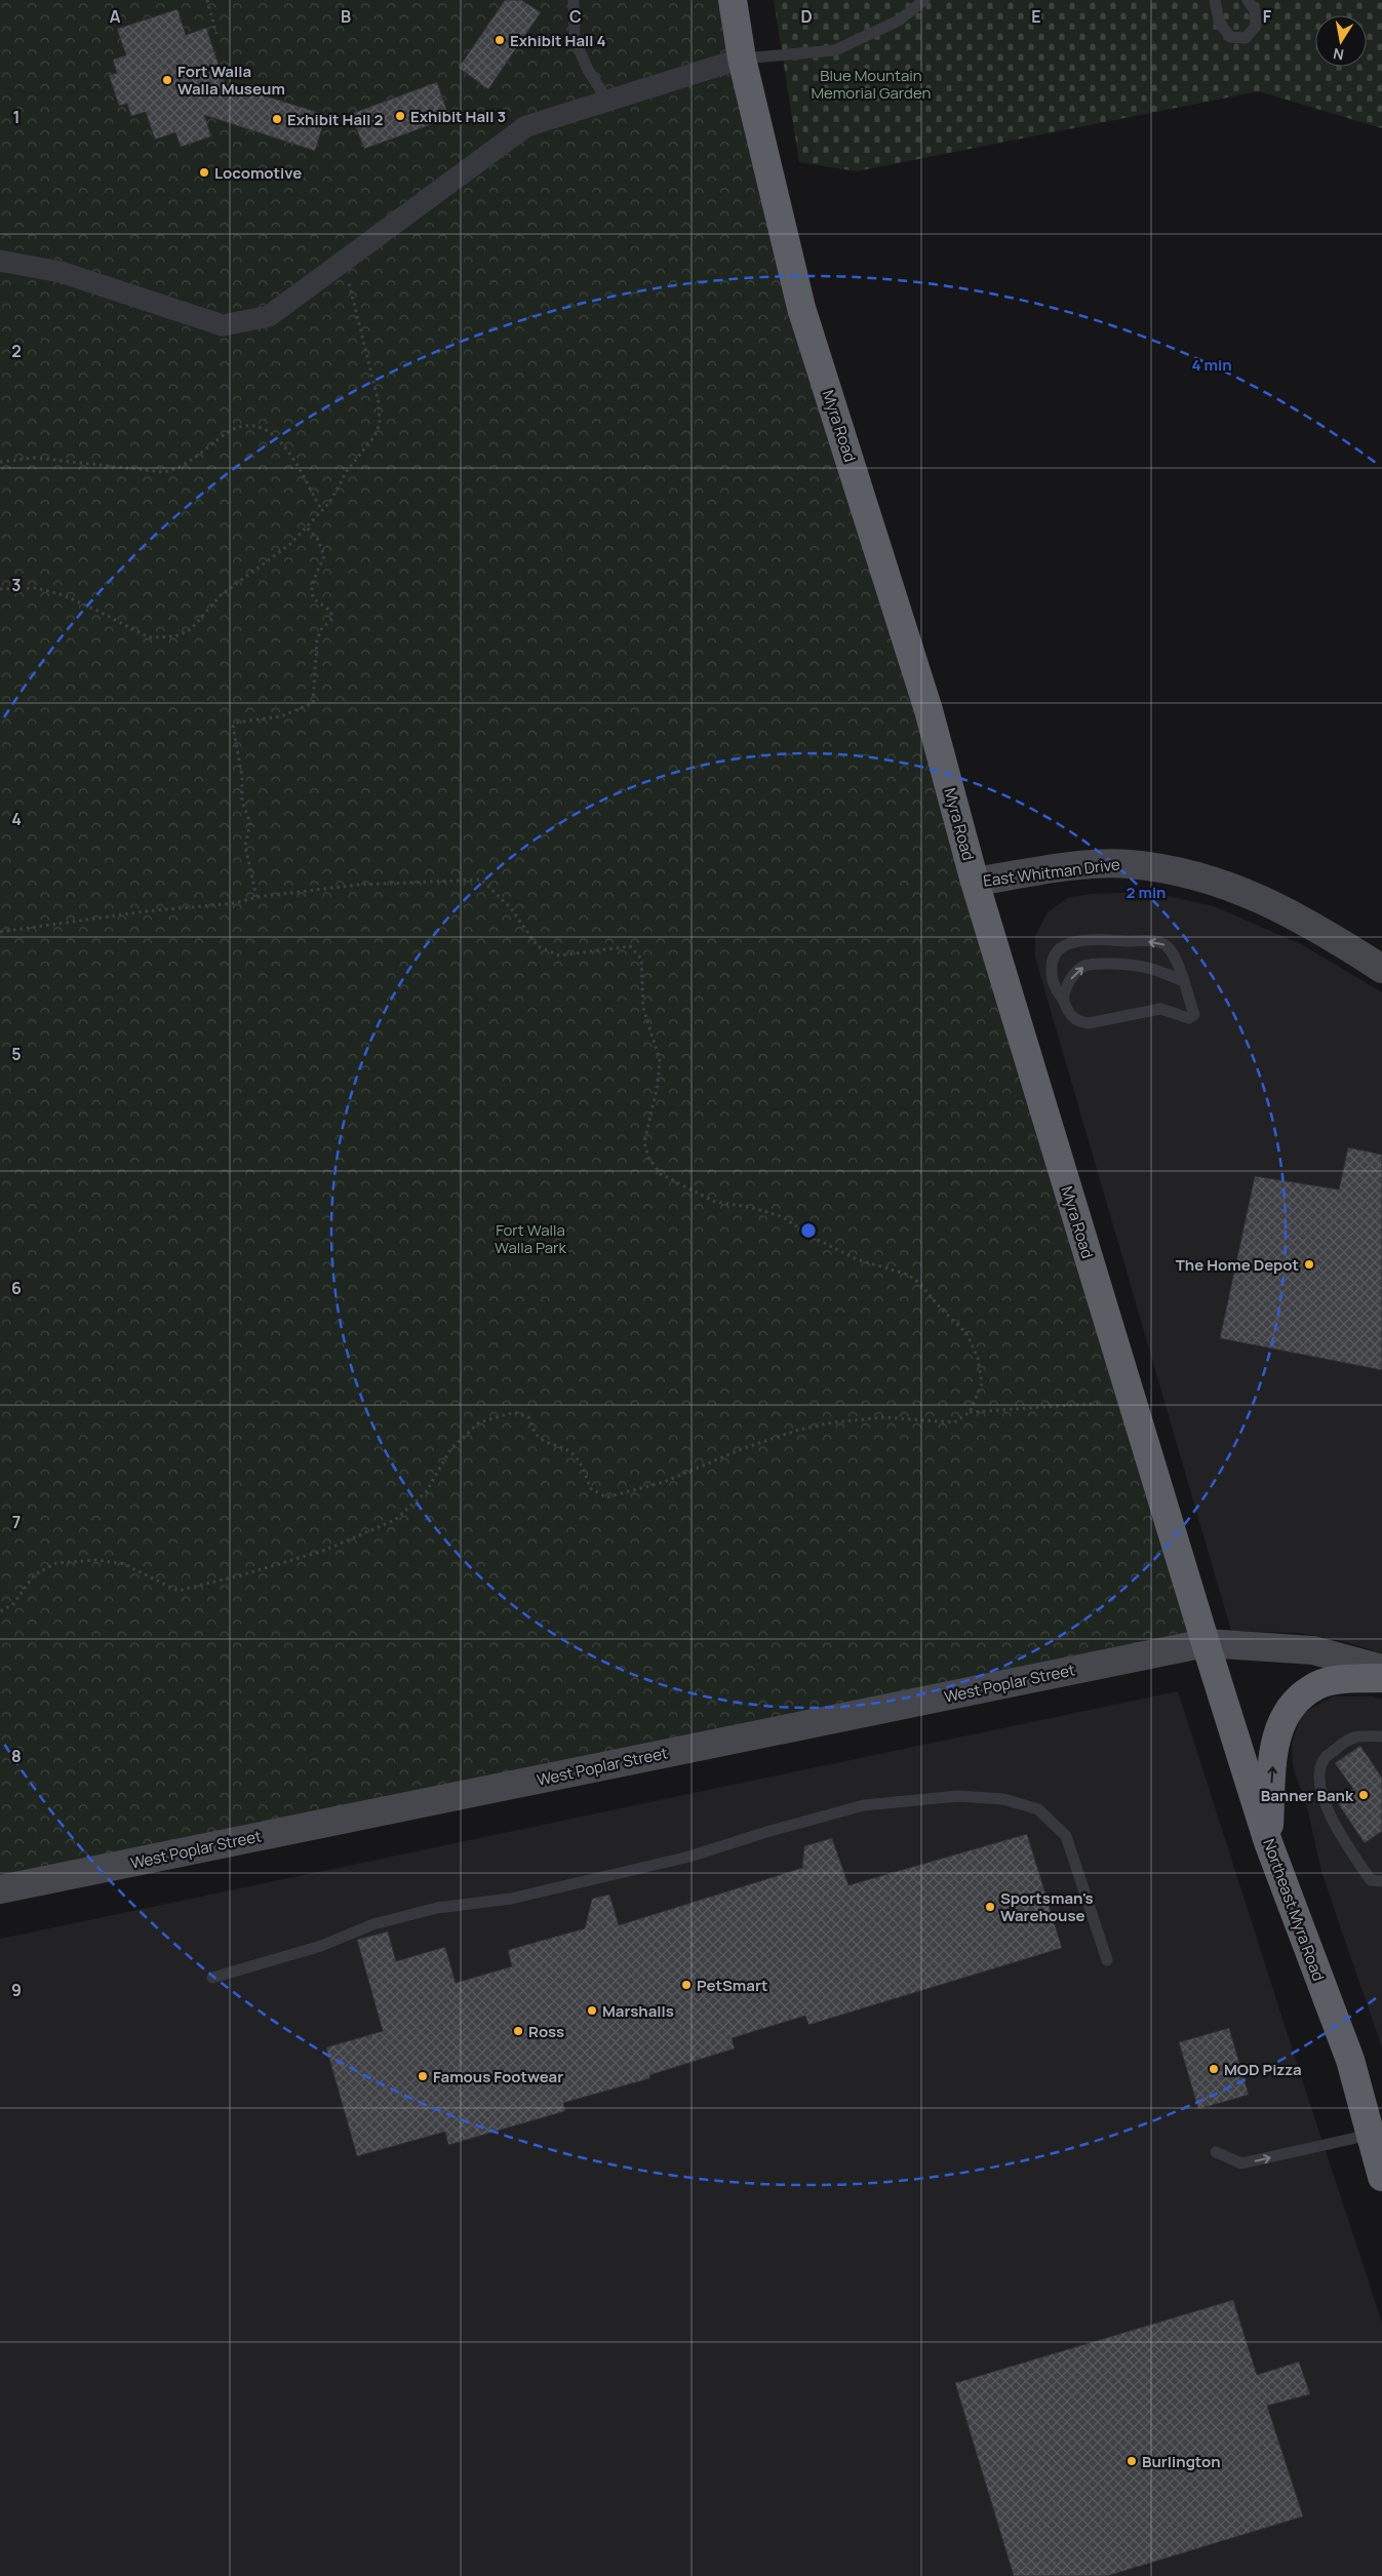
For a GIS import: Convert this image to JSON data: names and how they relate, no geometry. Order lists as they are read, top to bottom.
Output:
{
  "streets": {
    "highway": ["Myra Road", "Northeast Myra Road"],
    "main road": ["East Whitman Drive", "West Poplar Street"]
  },
  "crossings": [
    ["Myra Road", "East Whitman Drive"],
    ["Myra Road", "West Poplar Street"],
    ["Myra Road", "Northeast Myra Road"],
    ["West Poplar Street", "Northeast Myra Road"]
  ],
  "parks": ["Blue Mountain Memorial Garden", "Fort Walla Walla Park"],
  "places": [
    "Exhibit Hall 4",
    "Fort Walla Walla Museum",
    "Exhibit Hall 3",
    "Exhibit Hall 2",
    "Locomotive",
    "The Home Depot",
    "Banner Bank",
    "Sportsman's Warehouse",
    "PetSmart",
    "Marshalls",
    "Ross",
    "MOD Pizza",
    "Famous Footwear",
    "Burlington"
  ],
  "north": "bottom",
  "grid": {
    "columns": [
      "A",
      "B",
      "C",
      "D",
      "E",
      "F"
    ],
    "rows": [
      "1",
      "2",
      "3",
      "4",
      "5",
      "6",
      "7",
      "8",
      "9"
    ]
  },
  "rings": ["4 min", "2 min"]
}
